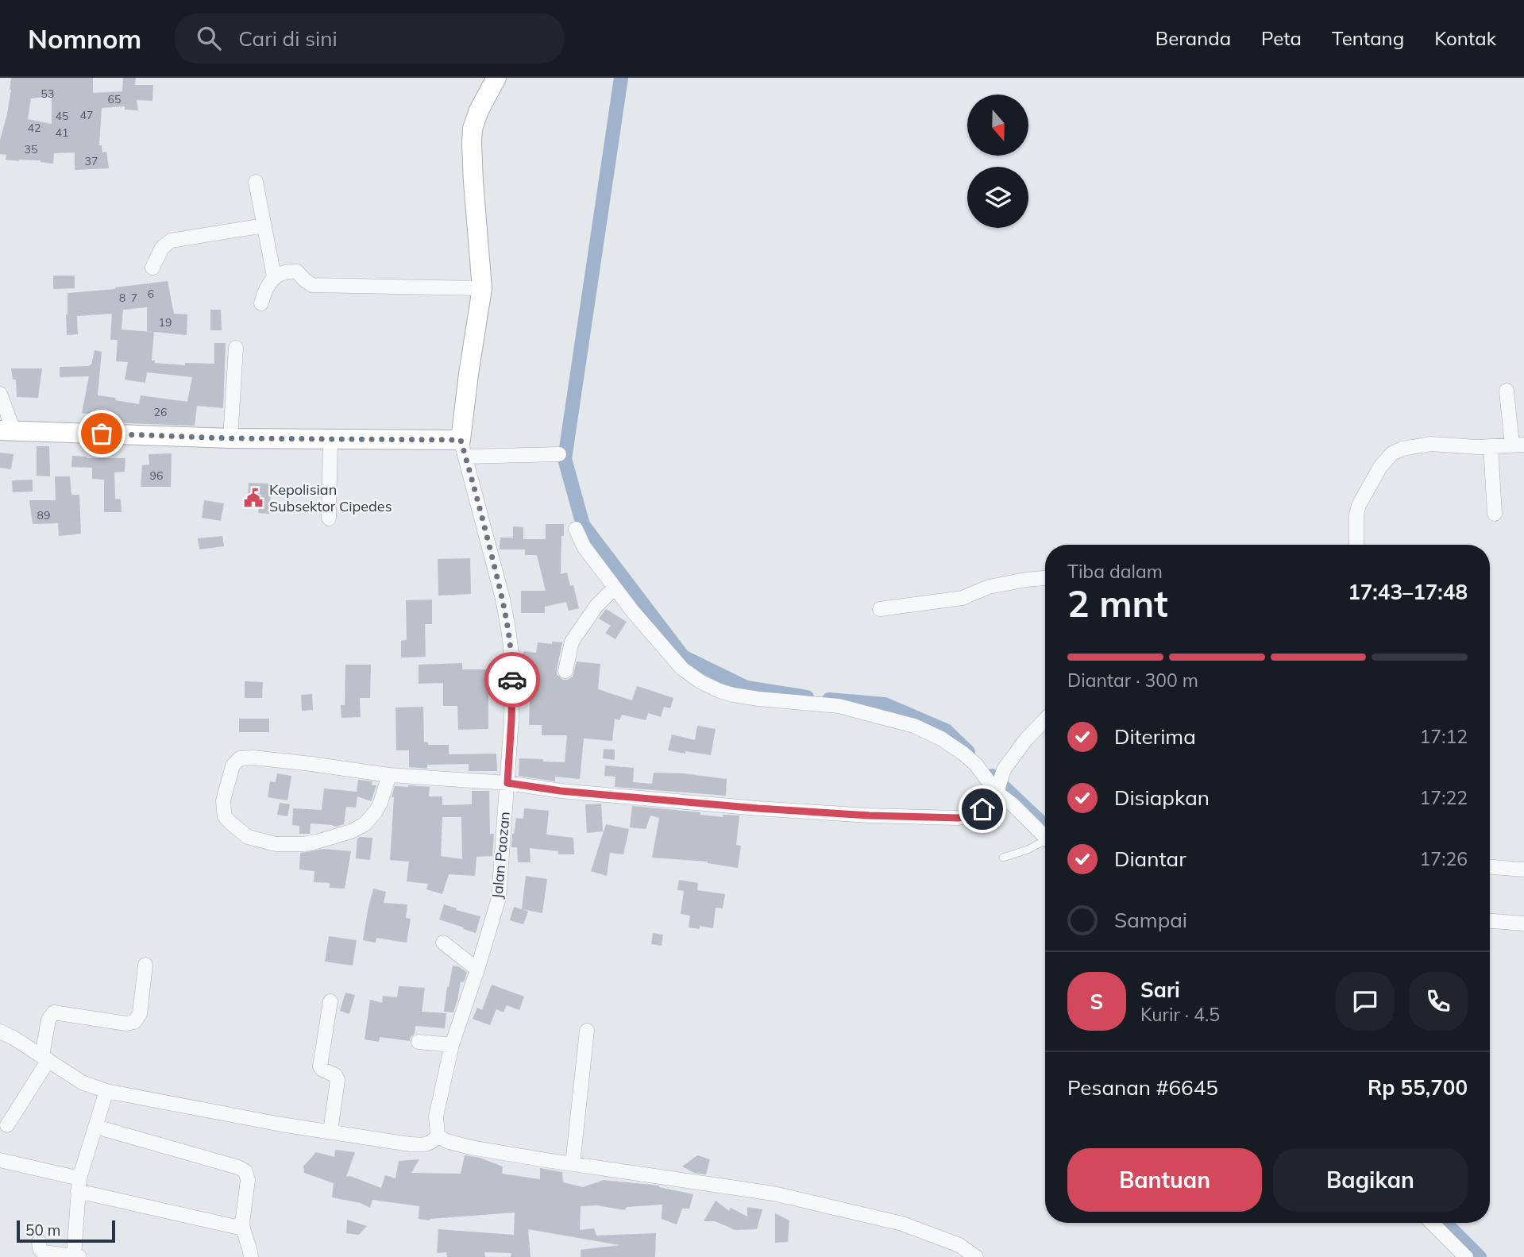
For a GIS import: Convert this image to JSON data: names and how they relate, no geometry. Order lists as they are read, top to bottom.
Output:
{
  "streets": {
    "street": ["Jalan Paozan"]
  },
  "places": {
    "public building": ["Kepolisian Subsektor Cipedes"]
  },
  "house_numbers": [
    "53",
    "65",
    "47",
    "45",
    "42",
    "41",
    "35",
    "37",
    "6",
    "8",
    "7",
    "19",
    "26",
    "96",
    "89"
  ],
  "scale_bar": "50 m",
  "north": "bottom",
  "page": {
    "header": "Nomnom",
    "search": "Cari di sini",
    "nav": [
      "Beranda",
      "Peta",
      "Tentang",
      "Kontak"
    ],
    "heading": ["2 mnt", "Tiba dalam", "17:43–17:48"],
    "panel": [
      "Sari",
      "Kurir · 4.5",
      "Pesanan #6645",
      "Rp 55,700"
    ],
    "bar": "Diantar · 300 m",
    "list": [
      ["Diterima", "17:12"],
      ["Disiapkan", "17:22"],
      ["Diantar", "17:26"],
      "Sampai"
    ],
    "round": "S",
    "buttons": ["Bantuan", "Bagikan"],
    "scale": "50 m"
  }
}
